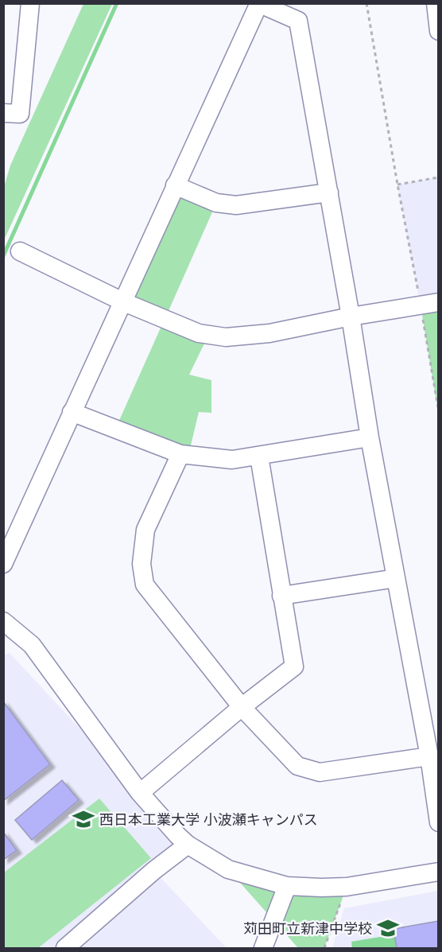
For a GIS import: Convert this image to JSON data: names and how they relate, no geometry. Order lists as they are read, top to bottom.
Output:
{
  "places": {
    "school or university": ["西日本工業大学 小波瀬キャンパス", "苅田町立新津中学校"]
  }
}
